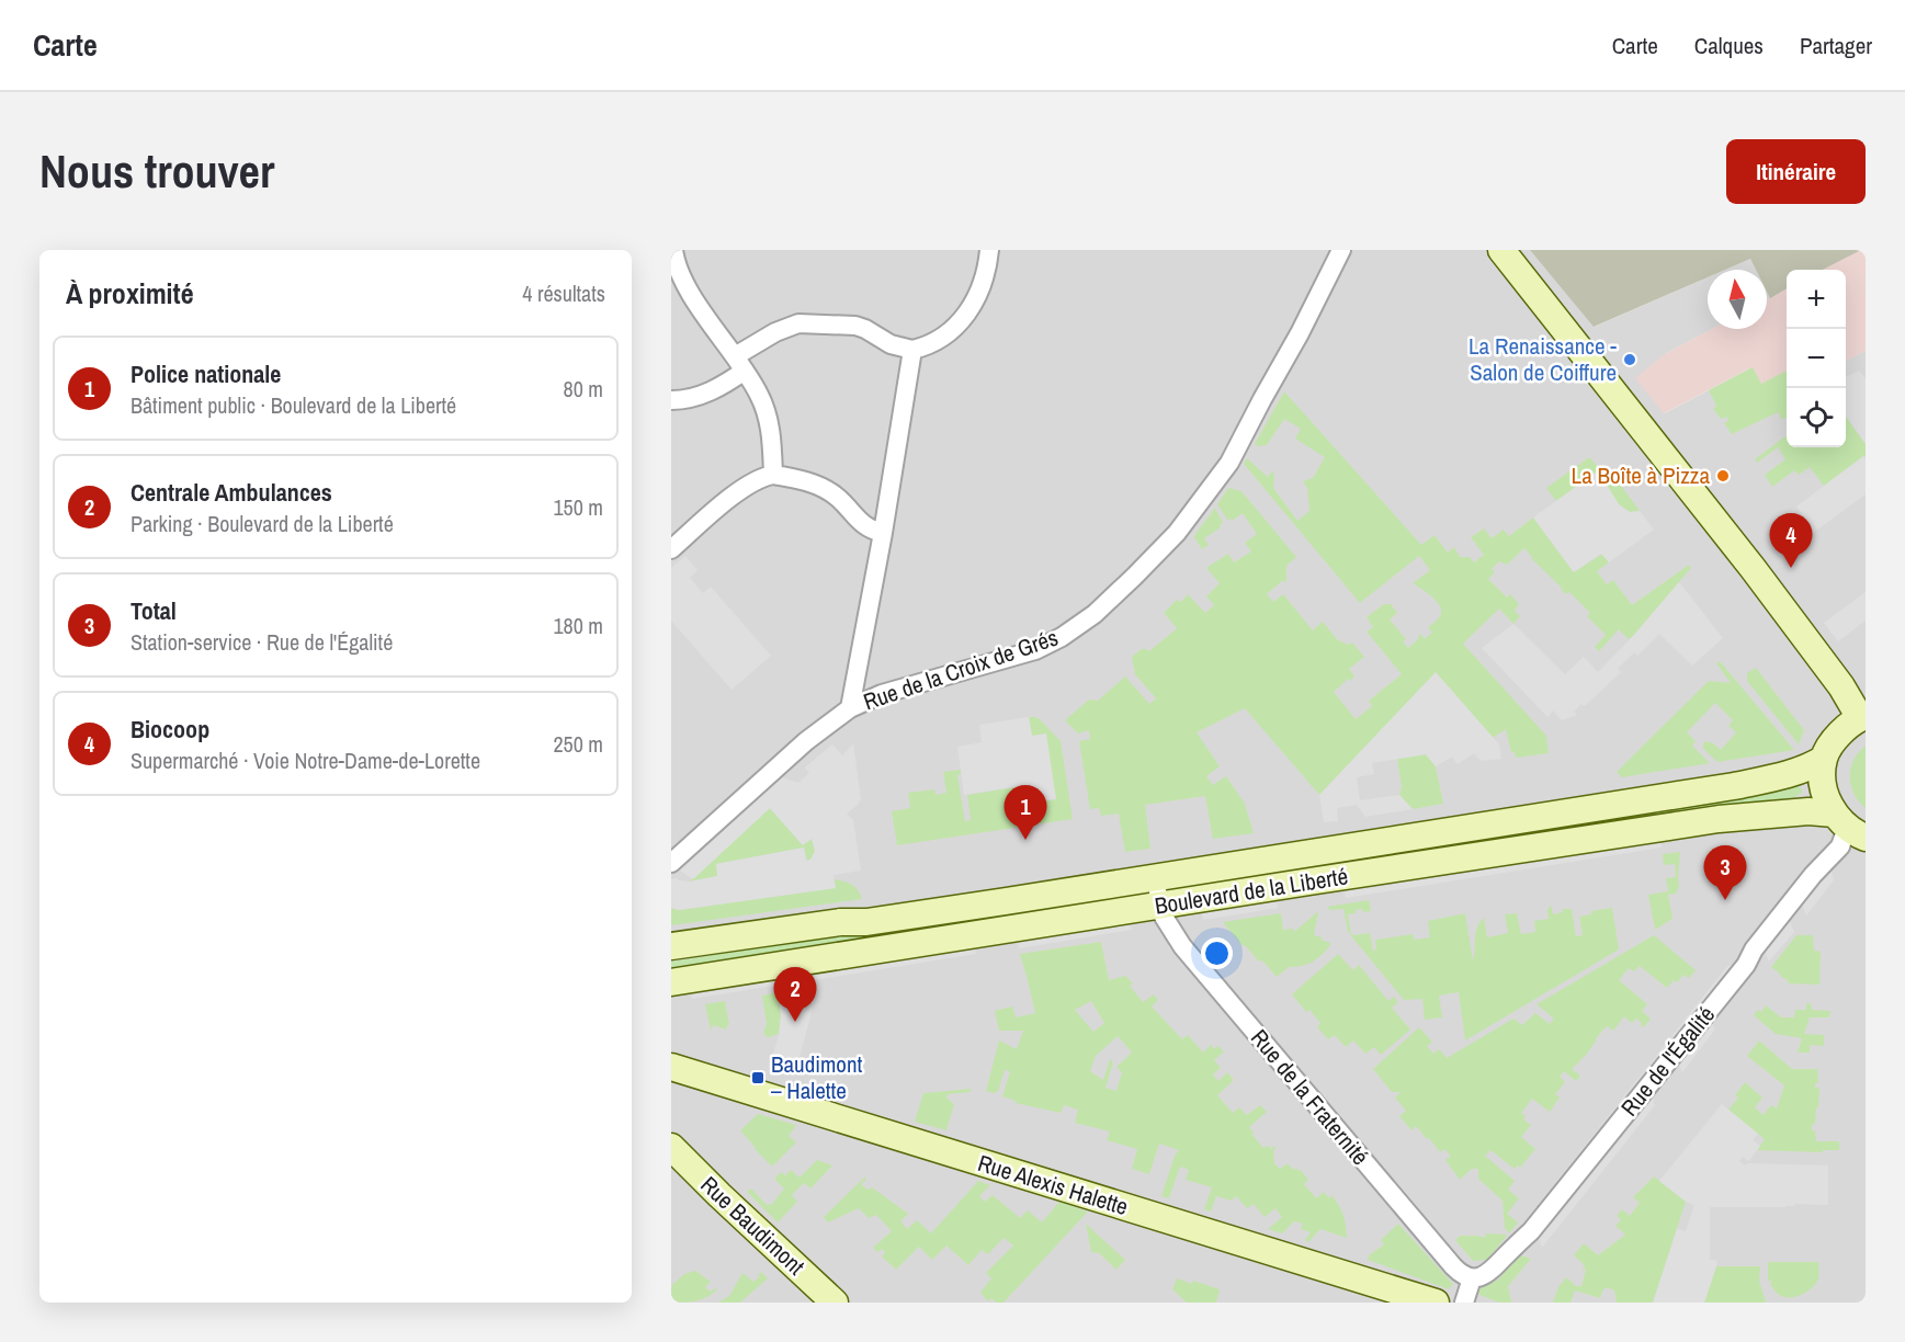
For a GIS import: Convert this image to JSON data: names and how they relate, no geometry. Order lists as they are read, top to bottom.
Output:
{
  "streets": {
    "main road": ["Boulevard de la Liberté", "Rue Alexis Halette", "Rue Baudimont"],
    "street": ["Rue de la Croix de Grés", "Rue de l'Égalité", "Rue de la Fraternité"]
  },
  "crossings": [
    ["Boulevard de la Liberté", "Rue de l'Égalité"],
    ["Boulevard de la Liberté", "Rue de la Fraternité"],
    ["Rue de l'Égalité", "Rue de la Fraternité"]
  ],
  "places": {
    "other": ["La Renaissance - Salon de Coiffure", "La Boîte à Pizza"],
    "transit": ["Baudimont – Halette"]
  },
  "north": "top",
  "page": {
    "header": "Carte",
    "nav": ["Carte", "Calques", "Partager"],
    "buttons": "Itinéraire",
    "title": "Nous trouver",
    "heading": ["À proximité", "4 résultats"],
    "map_buttons": ["+", "−"],
    "list": [
      {
        "mark": "1",
        "name": "Police nationale",
        "note": "Bâtiment public · Boulevard de la Liberté",
        "value": "80 m"
      },
      {
        "mark": "2",
        "name": "Centrale Ambulances",
        "note": "Parking · Boulevard de la Liberté",
        "value": "150 m"
      },
      {
        "mark": "3",
        "name": "Total",
        "note": "Station-service · Rue de l'Égalité",
        "value": "180 m"
      },
      {
        "mark": "4",
        "name": "Biocoop",
        "note": "Supermarché · Voie Notre-Dame-de-Lorette",
        "value": "250 m"
      }
    ],
    "pins": [
      "4",
      "1",
      "3",
      "2"
    ]
  }
}
